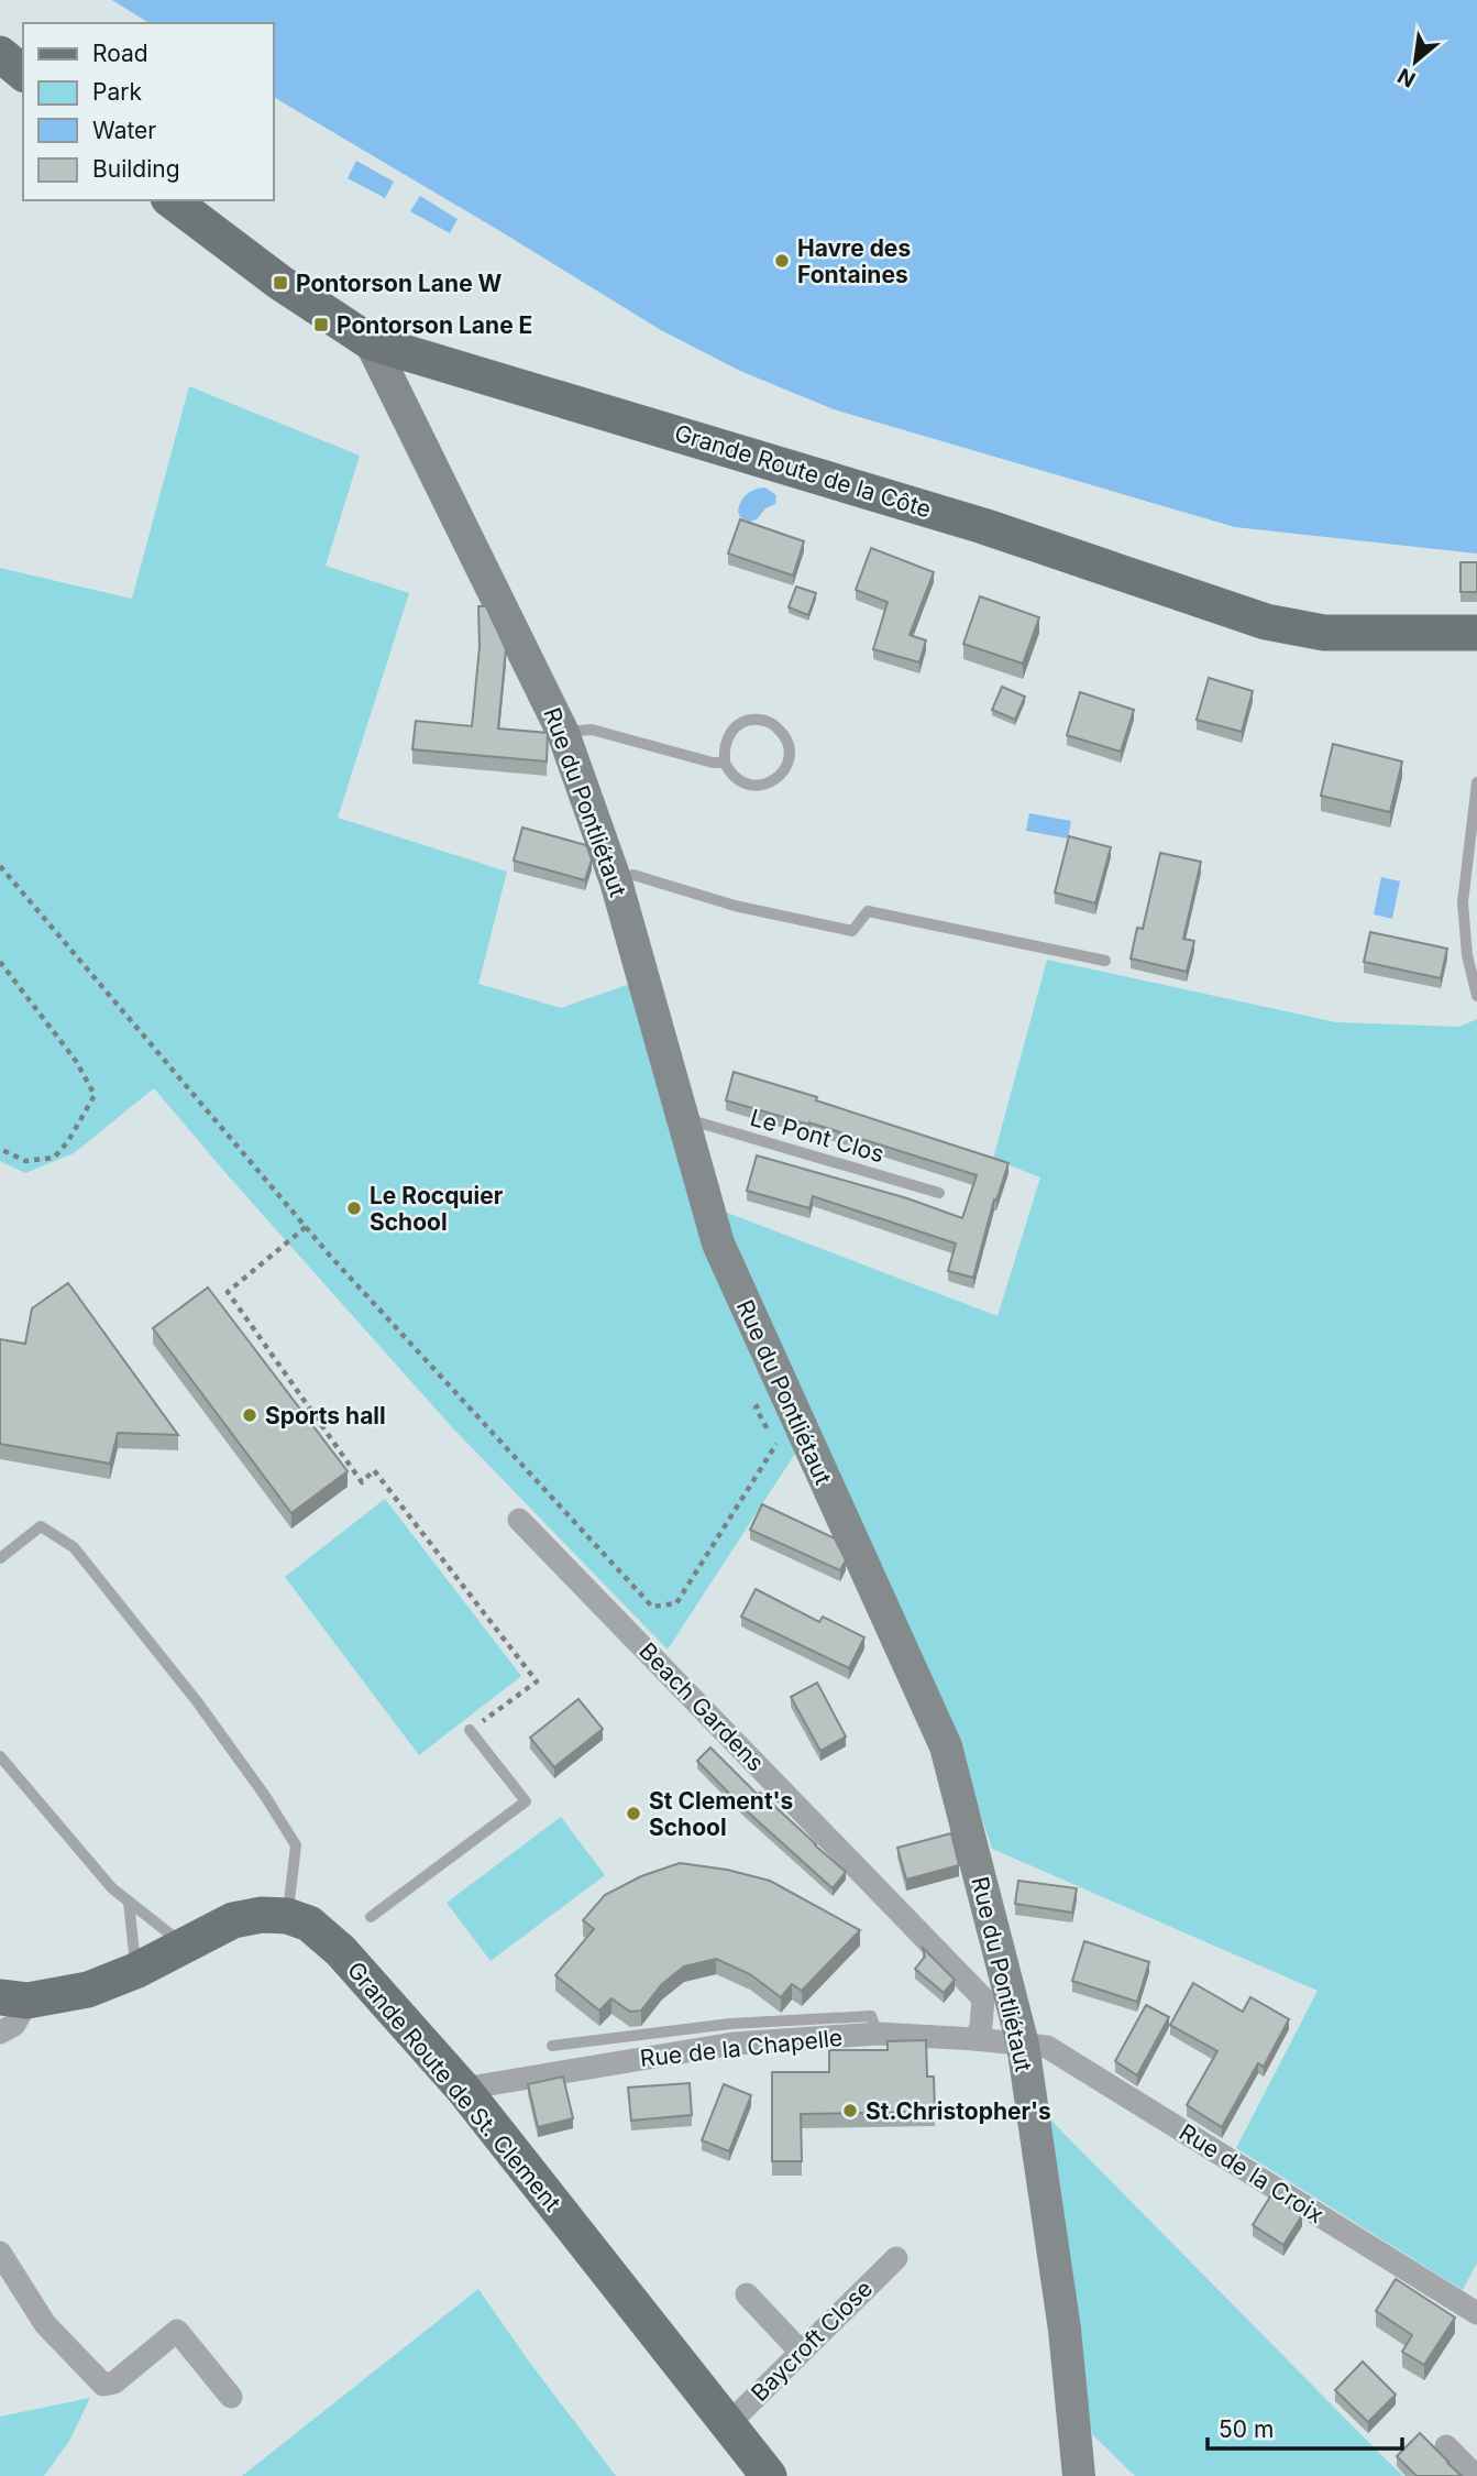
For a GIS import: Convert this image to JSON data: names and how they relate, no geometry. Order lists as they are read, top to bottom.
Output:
{
  "streets": {
    "main road": ["Grande Route de la Côte", "Rue du Pontliétaut", "Grande Route de St. Clement"],
    "street": [
      "Beach Gardens",
      "Rue de la Chapelle",
      "Rue de la Croix",
      "Baycroft Close"
    ],
    "lane": ["Le Pont Clos"]
  },
  "crossings": [
    ["Grande Route de la Côte", "Rue du Pontliétaut"],
    ["Rue du Pontliétaut", "Le Pont Clos"],
    ["Rue du Pontliétaut", "Rue de la Chapelle"],
    ["Rue du Pontliétaut", "Rue de la Croix"],
    ["Beach Gardens", "Rue de la Chapelle"],
    ["Rue de la Chapelle", "Grande Route de St. Clement"],
    ["Rue de la Chapelle", "Rue de la Croix"],
    ["Grande Route de St. Clement", "Baycroft Close"]
  ],
  "places": {
    "other": [
      "Havre des Fontaines",
      "Le Rocquier School",
      "Sports hall",
      "St Clement's School",
      "St.Christopher's"
    ],
    "transit": ["Pontorson Lane W", "Pontorson Lane E"]
  },
  "legend": [
    "Road",
    "Park",
    "Water",
    "Building"
  ],
  "scale_bar": "50 m",
  "north": "bottom left"
}
